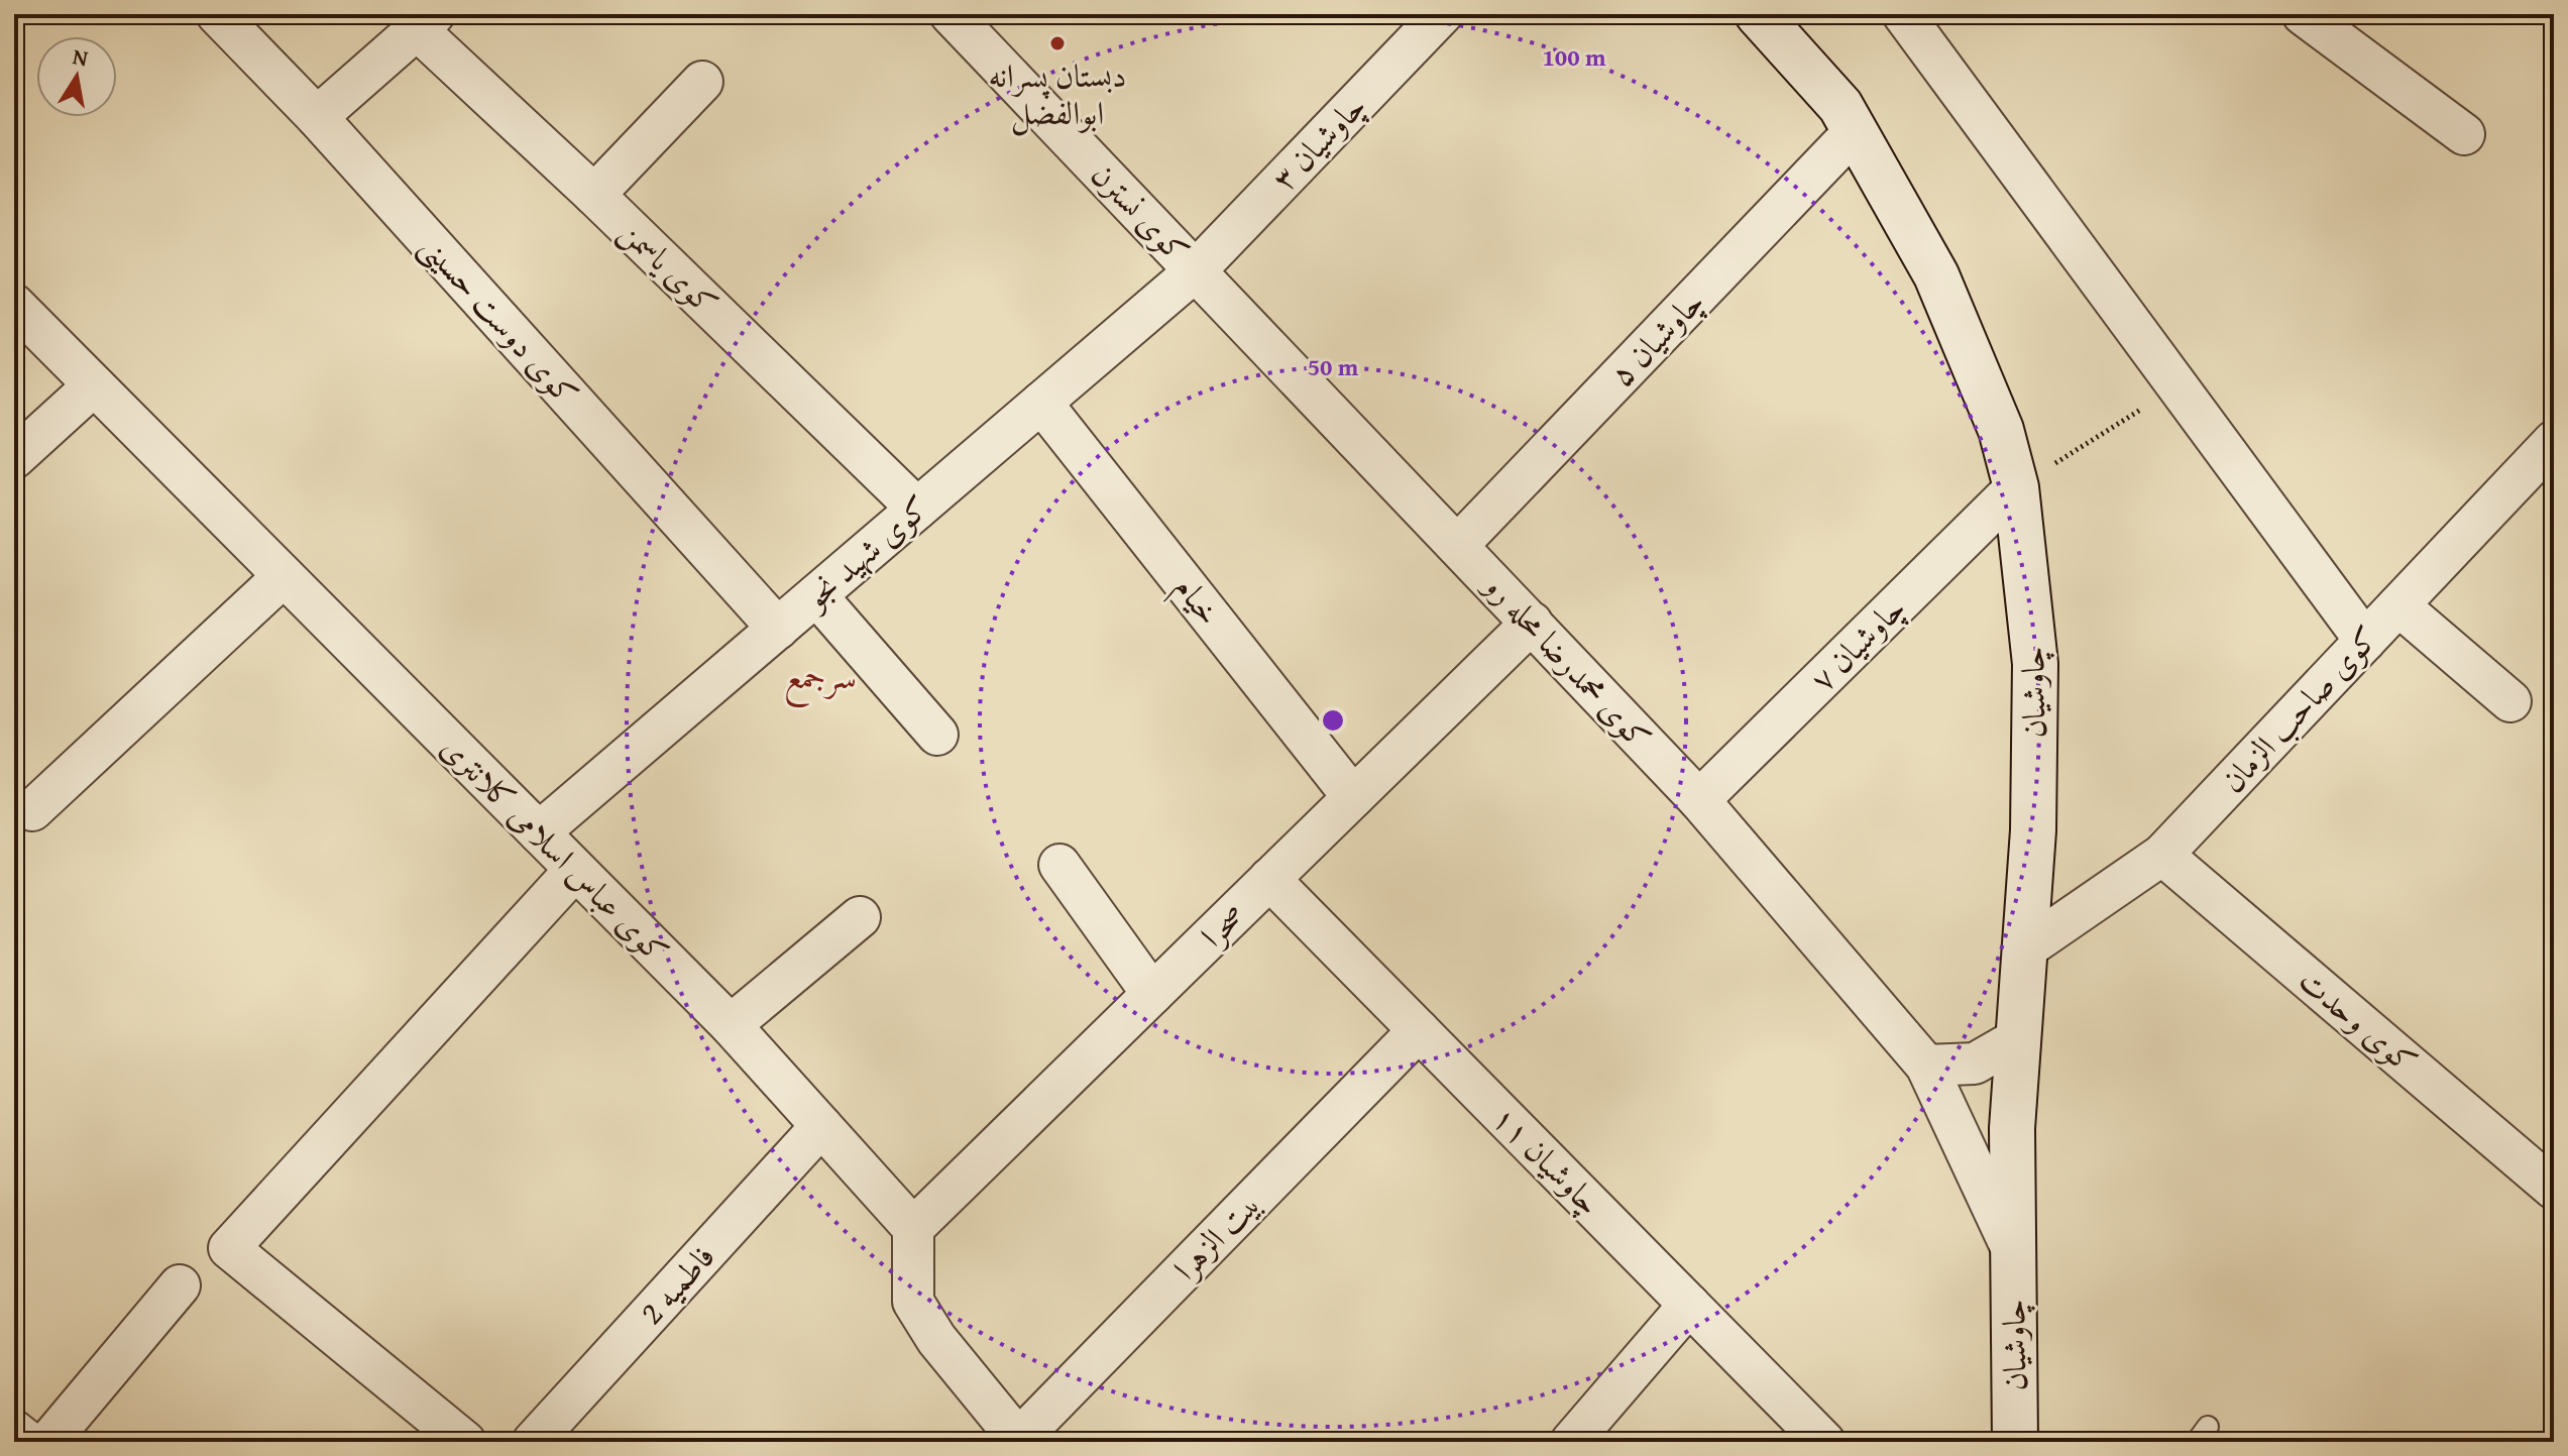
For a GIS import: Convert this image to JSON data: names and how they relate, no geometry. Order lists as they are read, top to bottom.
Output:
{
  "streets": {
    "main road": ["چاوشیان"],
    "street": [
      "چاوشیان ۳",
      "کوی نسترن",
      "کوی یاسمن",
      "کوی دوست حسینی",
      "چاوشیان ۵",
      "کوی شهید نجو",
      "خیام",
      "چاوشیان ۷",
      "کوی محمدرضا محله رو",
      "کوی صاحب الزمان",
      "کوی عباس اسلامی کلانتری",
      "صحرا",
      "کوی وحدت",
      "چاوشیان ۱۱",
      "بیت الزهرا",
      "فاطمیه 2"
    ]
  },
  "crossings": [
    ["چاوشیان ۳", "کوی نسترن"],
    ["چاوشیان ۳", "کوی شهید نجو"],
    ["چاوشیان ۳", "کوی محمدرضا محله رو"],
    ["کوی نسترن", "کوی شهید نجو"],
    ["کوی نسترن", "کوی محمدرضا محله رو"],
    ["کوی یاسمن", "کوی شهید نجو"],
    ["کوی دوست حسینی", "کوی شهید نجو"],
    ["چاوشیان ۵", "کوی محمدرضا محله رو"],
    ["چاوشیان ۵", "چاوشیان"],
    ["کوی شهید نجو", "خیام"],
    ["کوی شهید نجو", "کوی محمدرضا محله رو"],
    ["کوی شهید نجو", "کوی عباس اسلامی کلانتری"],
    ["خیام", "صحرا"],
    ["چاوشیان ۷", "کوی محمدرضا محله رو"],
    ["چاوشیان ۷", "چاوشیان"],
    ["کوی محمدرضا محله رو", "چاوشیان"],
    ["کوی محمدرضا محله رو", "صحرا"],
    ["چاوشیان", "کوی صاحب الزمان"],
    ["کوی صاحب الزمان", "کوی وحدت"],
    ["کوی عباس اسلامی کلانتری", "صحرا"],
    ["کوی عباس اسلامی کلانتری", "فاطمیه 2"],
    ["صحرا", "چاوشیان ۱۱"],
    ["چاوشیان ۱۱", "بیت الزهرا"]
  ],
  "districts": ["سرجمع"],
  "places": ["دبستان پسرانه ابوالفضل"],
  "north": "top",
  "rings": ["100 m", "50 m"]
}
